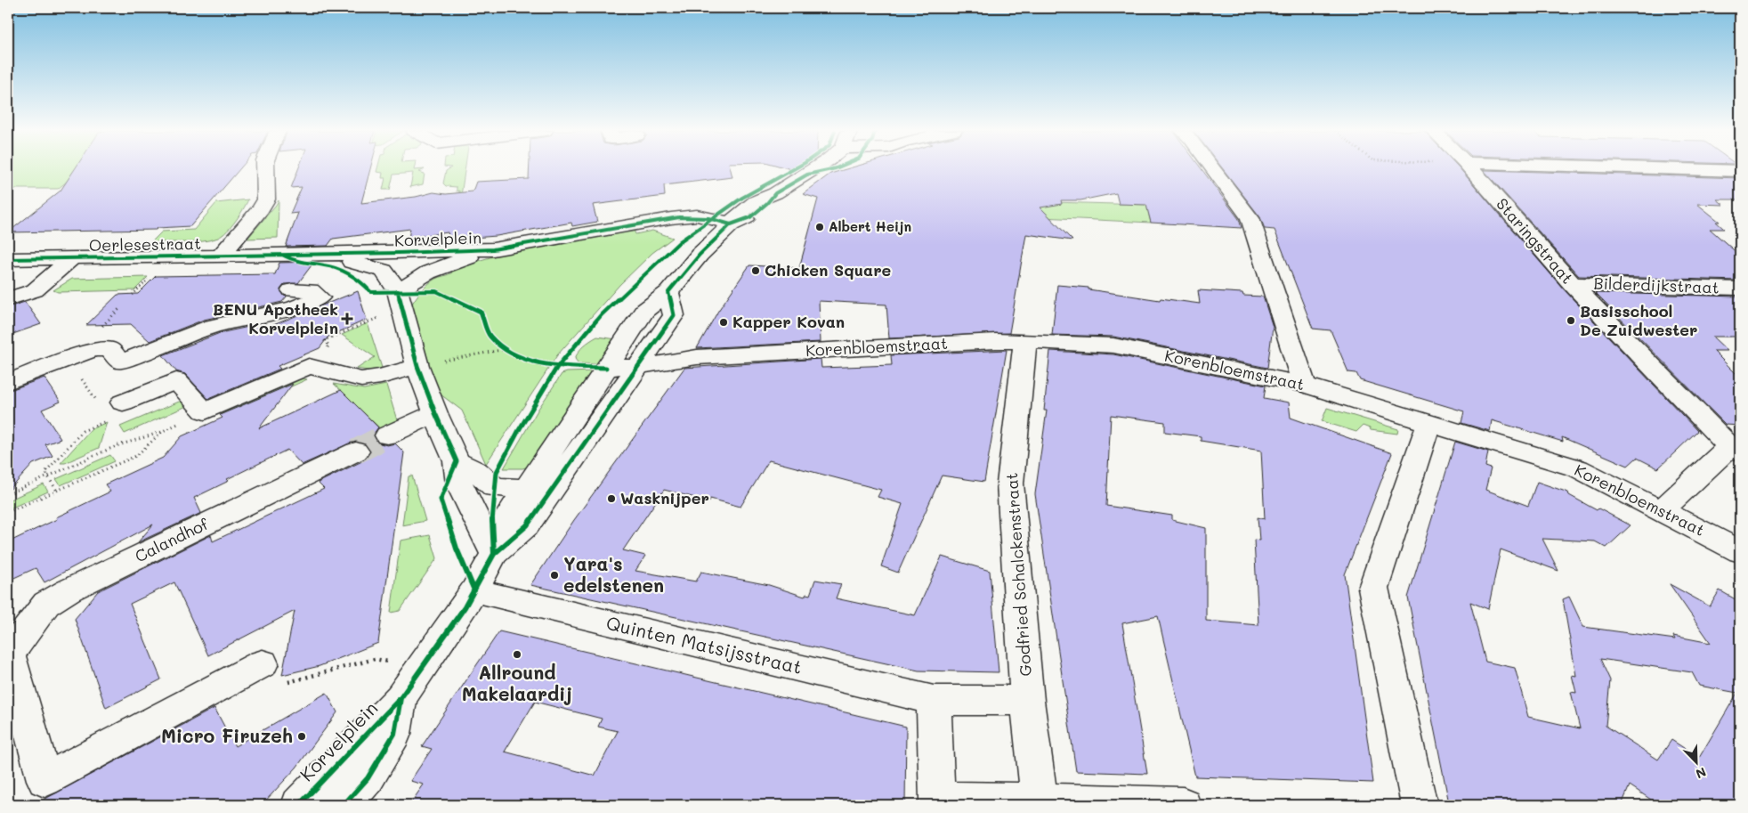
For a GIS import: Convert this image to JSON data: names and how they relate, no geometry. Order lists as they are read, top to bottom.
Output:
{
  "streets": {
    "street": [
      "Korvelplein",
      "Staringstraat",
      "Oerlesestraat",
      "Bilderdijkstraat",
      "Korenbloemstraat",
      "Calandhof",
      "Godfried Schalckenstraat",
      "Quinten Matsijsstraat"
    ]
  },
  "crossings": [
    ["Korvelplein", "Oerlesestraat"],
    ["Korvelplein", "Korenbloemstraat"],
    ["Korvelplein", "Quinten Matsijsstraat"],
    ["Staringstraat", "Bilderdijkstraat"],
    ["Staringstraat", "Korenbloemstraat"],
    ["Korenbloemstraat", "Godfried Schalckenstraat"],
    ["Godfried Schalckenstraat", "Quinten Matsijsstraat"]
  ],
  "places": {
    "other": [
      "Albert Heijn",
      "Chicken Square",
      "Basisschool De Zuidwester",
      "Kapper Kovan",
      "Wasknijper",
      "Yara's edelstenen",
      "Allround Makelaardij",
      "Micro Firuzeh"
    ],
    "health": ["BENU Apotheek Korvelplein"]
  },
  "north": "bottom right"
}
